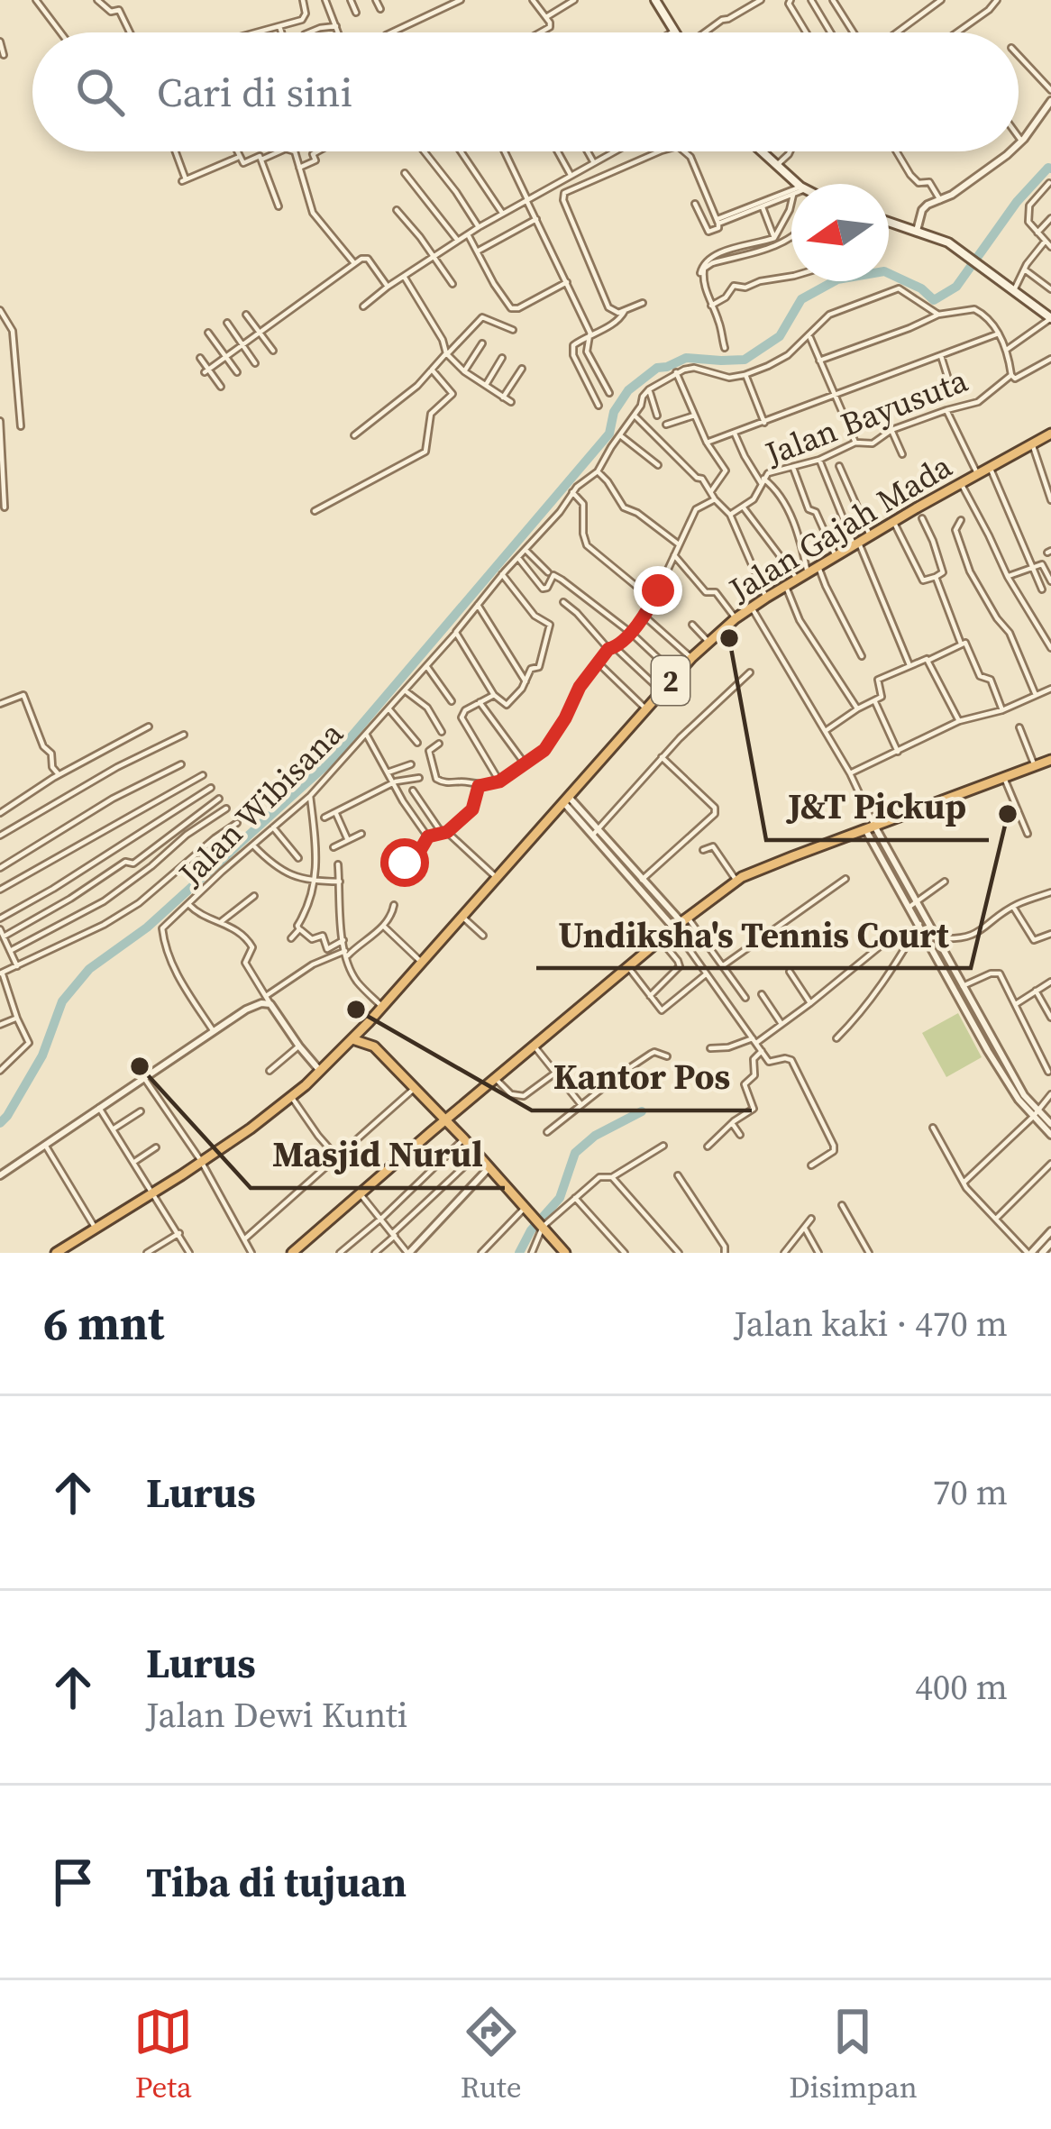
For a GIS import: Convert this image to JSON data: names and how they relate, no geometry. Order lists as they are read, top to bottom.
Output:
{
  "streets": {
    "highway": ["Jalan Gajah Mada", "2"],
    "street": ["Jalan Bayusuta", "Jalan Wibisana"]
  },
  "crossings": [
    ["Jalan Gajah Mada", "2"]
  ],
  "places": [
    "J&T Pickup",
    "Undiksha's Tennis Court",
    "Kantor Pos",
    "Masjid Nurul"
  ],
  "north": "left",
  "page": {
    "search": "Cari di sini",
    "heading": ["6 mnt", "Jalan kaki · 470 m"],
    "list": [
      ["Lurus", "70 m"],
      ["Lurus", "Jalan Dewi Kunti", "400 m"],
      "Tiba di tujuan"
    ],
    "nav": ["Peta", "Rute", "Disimpan"]
  }
}
